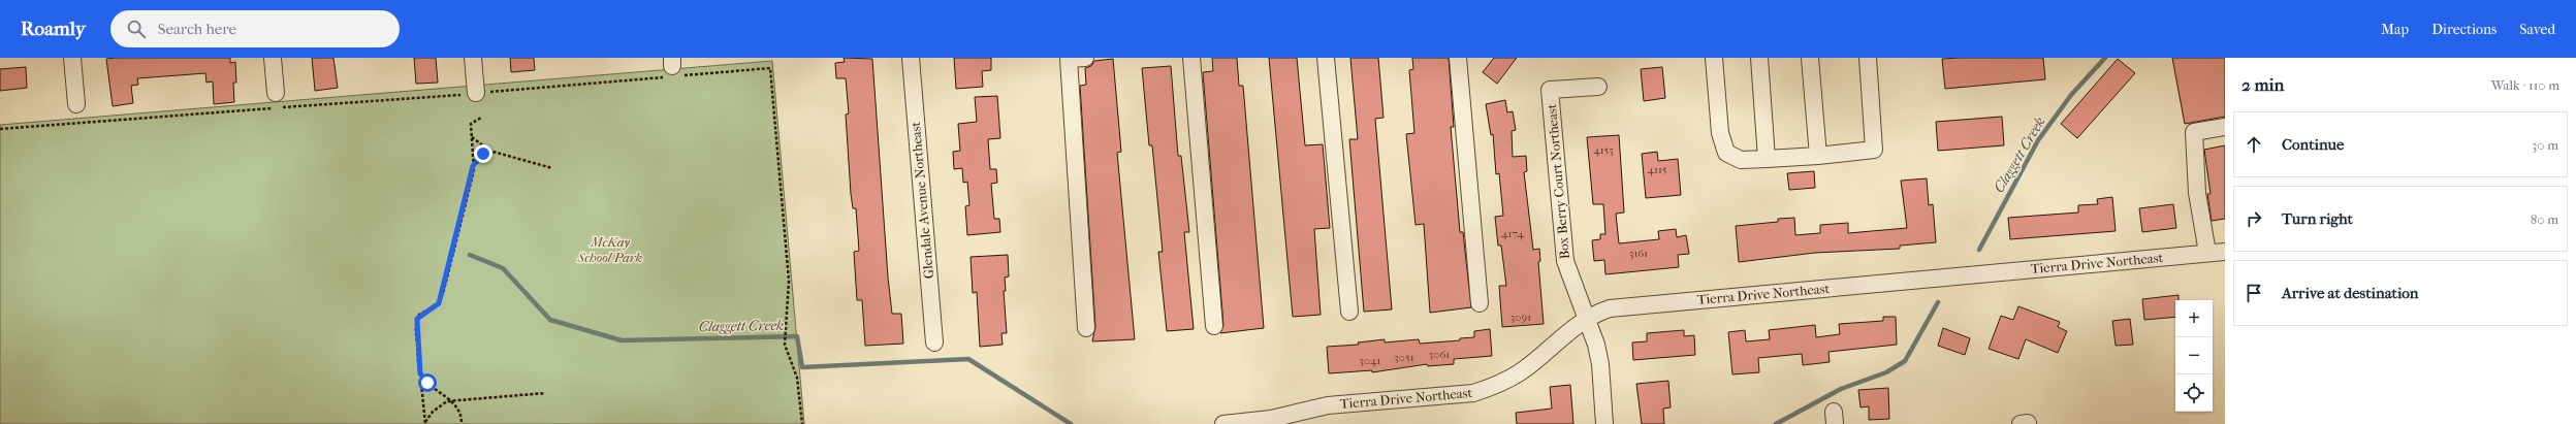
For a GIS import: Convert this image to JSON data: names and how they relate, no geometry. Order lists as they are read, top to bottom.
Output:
{
  "streets": {
    "street": ["Box Berry Court Northeast", "Glendale Avenue Northeast", "Tierra Drive Northeast"]
  },
  "crossings": [
    ["Box Berry Court Northeast", "Tierra Drive Northeast"]
  ],
  "water": ["Claggett Creek"],
  "parks": ["McKay School Park"],
  "house_numbers": [
    "4153",
    "4115",
    "4174",
    "3161",
    "3091",
    "3061",
    "3051",
    "3041"
  ],
  "page": {
    "header": "Roamly",
    "search": "Search here",
    "nav": ["Map", "Directions", "Saved"],
    "heading": ["2 min", "Walk · 110 m"],
    "list": [
      ["Continue", "30 m"],
      ["Turn right", "80 m"],
      "Arrive at destination"
    ],
    "map_buttons": ["+", "−"]
  }
}
